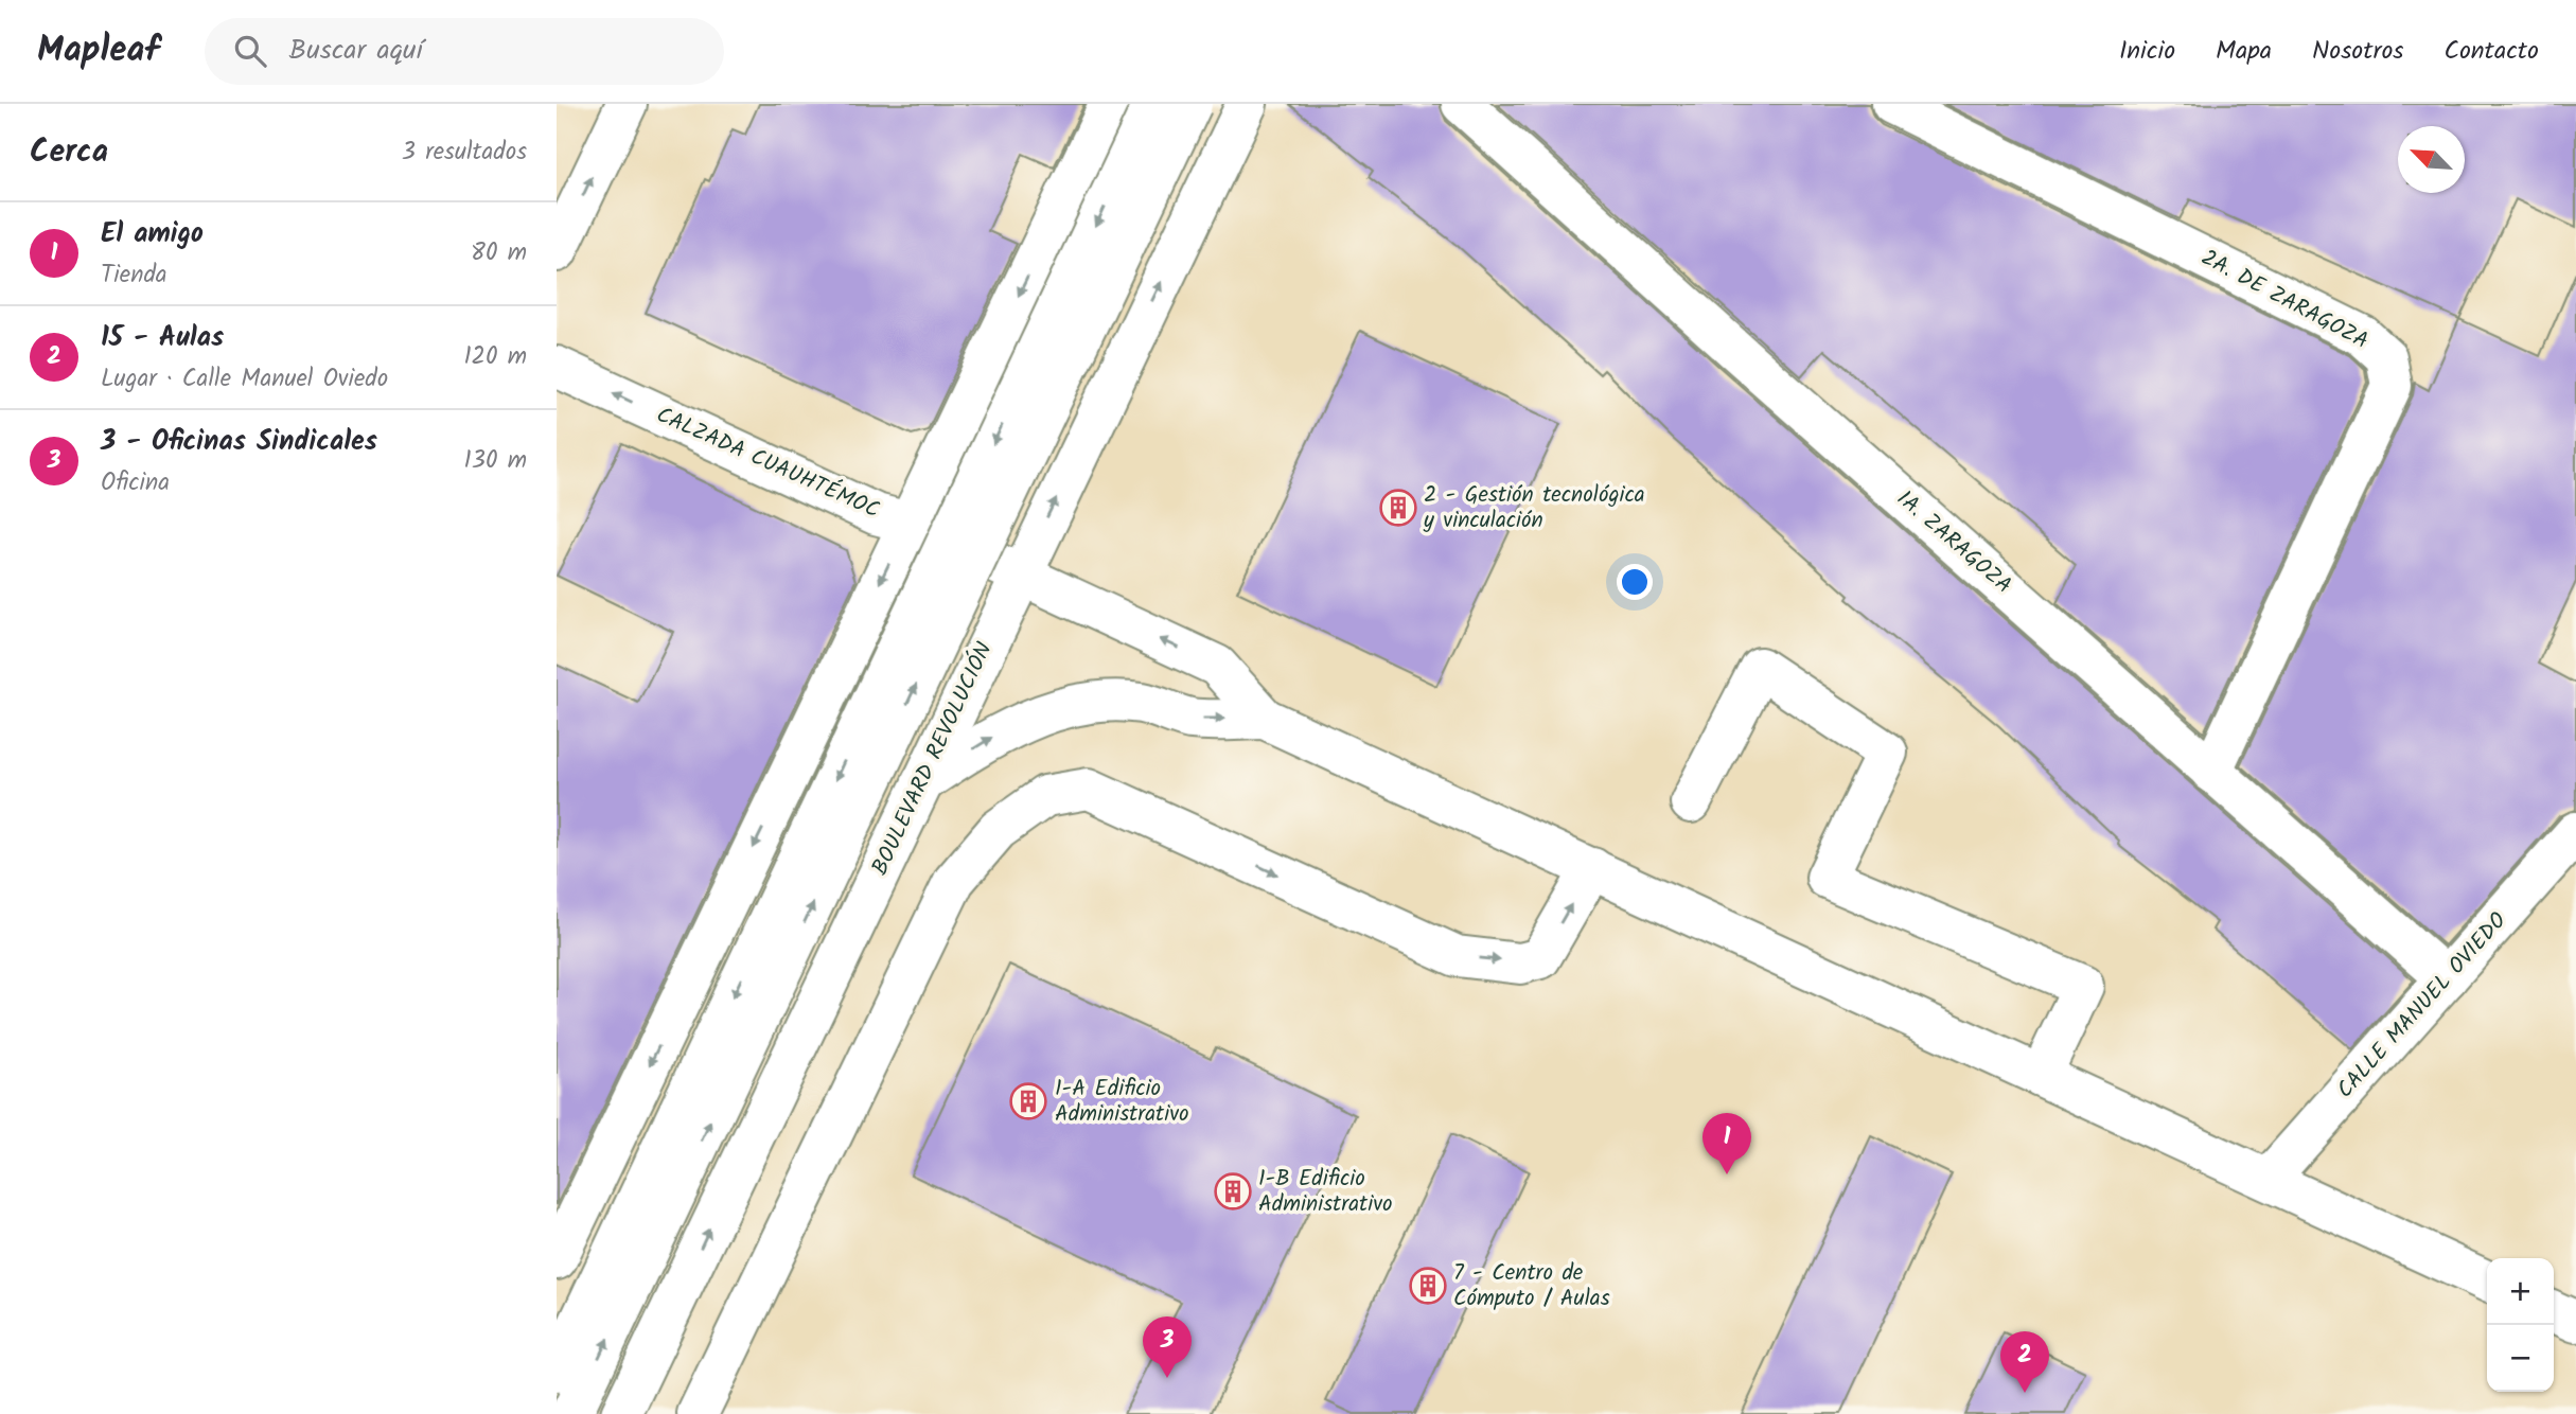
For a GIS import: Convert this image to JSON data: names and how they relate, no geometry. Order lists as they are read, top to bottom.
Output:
{
  "streets": {
    "main road": [
      "2A. DE ZARAGOZA",
      "CALZADA CUAUHTÉMOC",
      "1A. ZARAGOZA",
      "BOULEVARD REVOLUCIÓN",
      "CALLE MANUEL OVIEDO"
    ]
  },
  "crossings": [
    ["2A. DE ZARAGOZA", "1A. ZARAGOZA"],
    ["CALZADA CUAUHTÉMOC", "BOULEVARD REVOLUCIÓN"],
    ["1A. ZARAGOZA", "CALLE MANUEL OVIEDO"]
  ],
  "one_way": ["CALZADA CUAUHTÉMOC"],
  "places": {
    "building": [
      "2 - Gestión tecnológica y vinculación",
      "1-A Edificio Administrativo",
      "1-B Edificio Administrativo",
      "7 - Centro de Cómputo / Aulas"
    ]
  },
  "north": "top left",
  "page": {
    "header": "Mapleaf",
    "search": "Buscar aquí",
    "nav": [
      "Inicio",
      "Mapa",
      "Nosotros",
      "Contacto"
    ],
    "heading": ["Cerca", "3 resultados"],
    "list": [
      {
        "mark": "1",
        "name": "El amigo",
        "note": "Tienda",
        "value": "80 m"
      },
      {
        "mark": "2",
        "name": "15 - Aulas",
        "note": "Lugar · Calle Manuel Oviedo",
        "value": "120 m"
      },
      {
        "mark": "3",
        "name": "3 - Oficinas Sindicales",
        "note": "Oficina",
        "value": "130 m"
      }
    ],
    "pins": ["1", "3", "2"],
    "map_buttons": ["+", "−"]
  }
}
